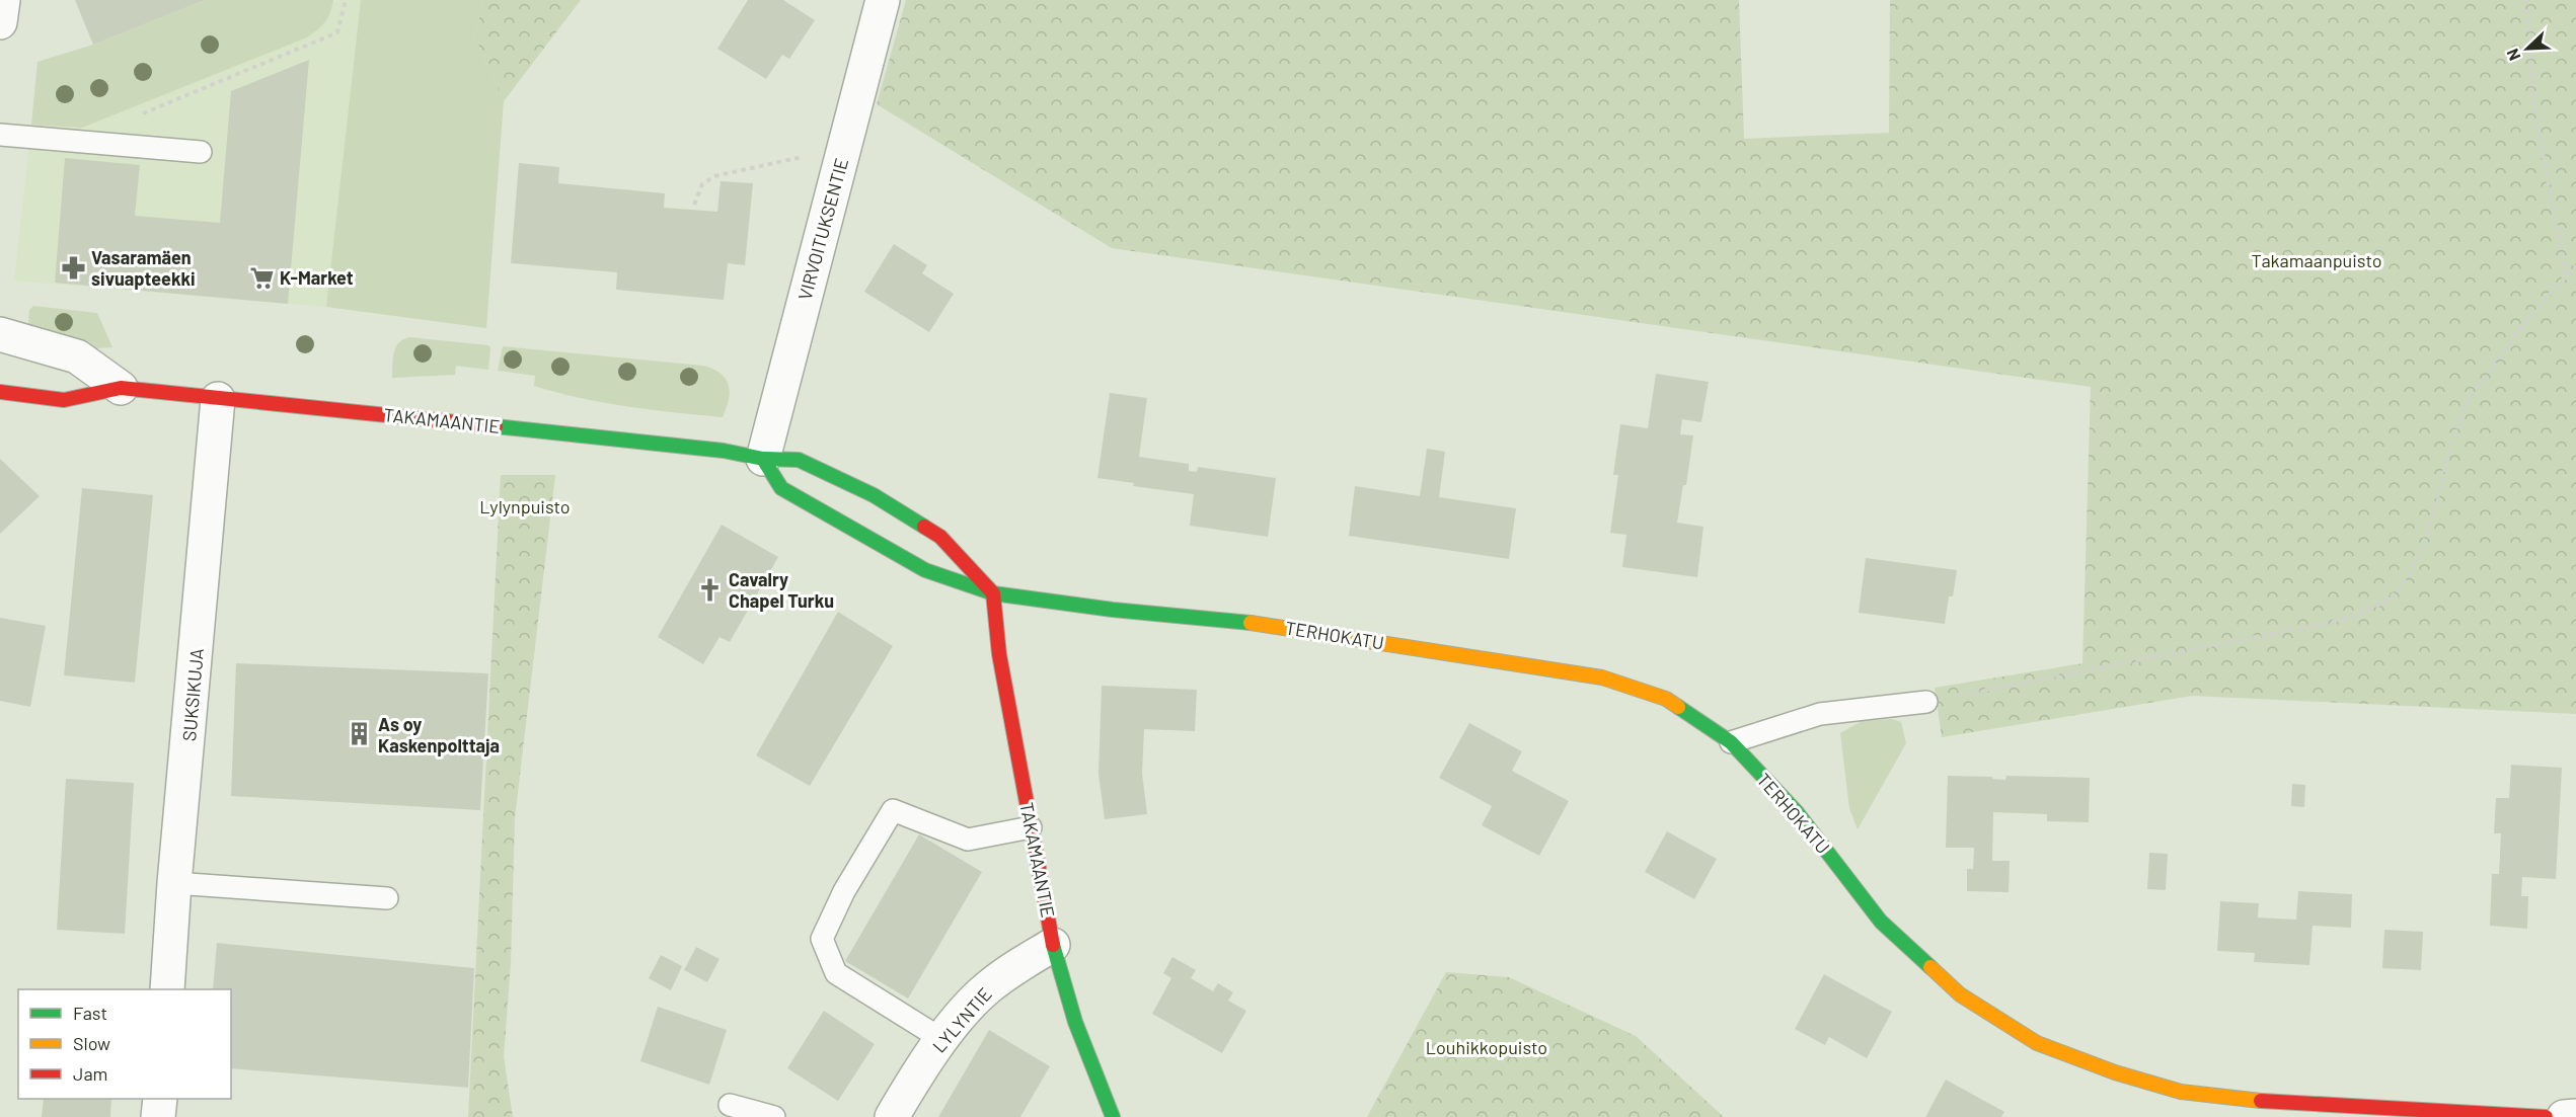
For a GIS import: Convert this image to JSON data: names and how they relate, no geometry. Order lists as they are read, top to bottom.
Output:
{
  "streets": {
    "street": [
      "VIRVOITUKSENTIE",
      "TAKAMAANTIE",
      "TERHOKATU",
      "SUKSIKUJA",
      "LYLYNTIE"
    ]
  },
  "crossings": [
    ["VIRVOITUKSENTIE", "TAKAMAANTIE"],
    ["TAKAMAANTIE", "TERHOKATU"],
    ["TAKAMAANTIE", "SUKSIKUJA"],
    ["TAKAMAANTIE", "LYLYNTIE"]
  ],
  "parks": ["Takamaanpuisto", "Lylynpuisto", "Louhikkopuisto"],
  "places": {
    "pharmacy": ["Vasaramäen sivuapteekki"],
    "supermarket": ["K-Market"],
    "church": ["Cavalry Chapel Turku"],
    "building": ["As oy Kaskenpolttaja"]
  },
  "legend": ["Fast", "Slow", "Jam"],
  "north": "bottom left"
}
